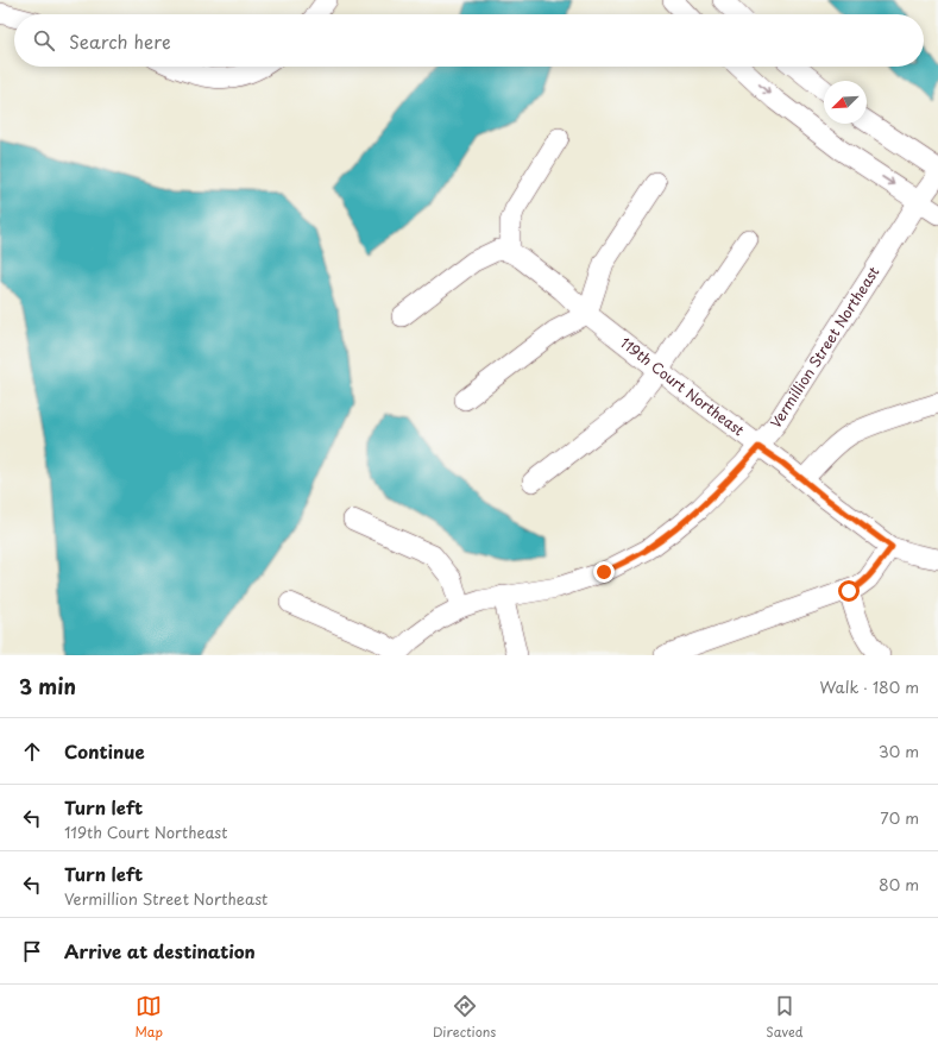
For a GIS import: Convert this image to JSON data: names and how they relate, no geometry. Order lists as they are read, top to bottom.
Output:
{
  "streets": {
    "street": ["Vermillion Street Northeast", "119th Court Northeast"]
  },
  "crossings": [
    ["Vermillion Street Northeast", "119th Court Northeast"]
  ],
  "north": "bottom left",
  "page": {
    "search": "Search here",
    "heading": ["3 min", "Walk · 180 m"],
    "list": [
      ["Continue", "30 m"],
      ["Turn left", "119th Court Northeast", "70 m"],
      ["Turn left", "Vermillion Street Northeast", "80 m"],
      "Arrive at destination"
    ],
    "nav": ["Map", "Directions", "Saved"]
  }
}
